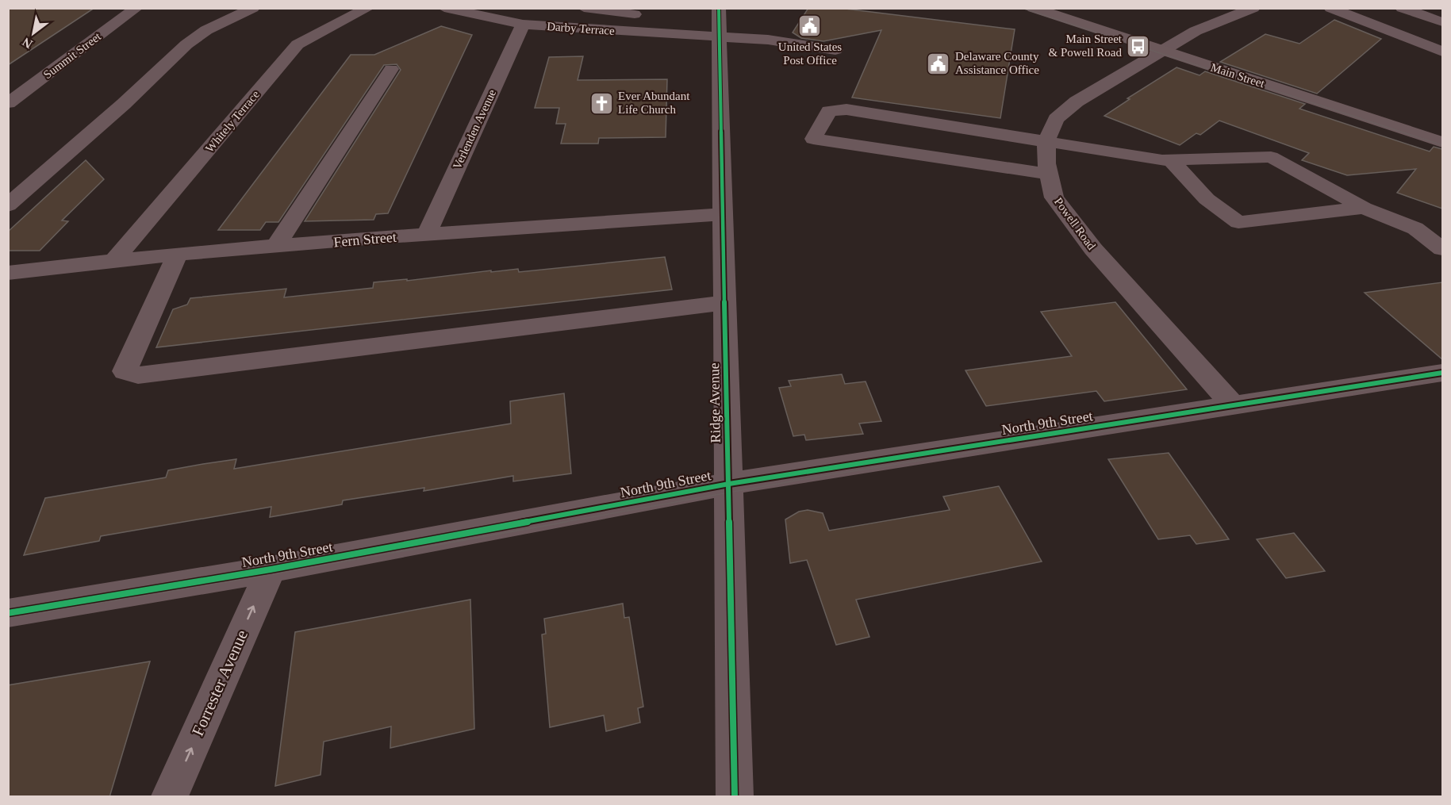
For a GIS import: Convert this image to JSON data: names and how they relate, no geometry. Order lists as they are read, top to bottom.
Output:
{
  "streets": {
    "main road": ["Main Street"],
    "street": [
      "Darby Terrace",
      "Summit Street",
      "Whitely Terrace",
      "Verlenden Avenue",
      "Powell Road",
      "Fern Street",
      "Ridge Avenue",
      "North 9th Street",
      "Forrester Avenue"
    ]
  },
  "crossings": [
    ["Darby Terrace", "Verlenden Avenue"],
    ["Darby Terrace", "Ridge Avenue"],
    ["Main Street", "Powell Road"],
    ["Whitely Terrace", "Fern Street"],
    ["Verlenden Avenue", "Fern Street"],
    ["Powell Road", "North 9th Street"],
    ["Fern Street", "Ridge Avenue"],
    ["Ridge Avenue", "North 9th Street"],
    ["North 9th Street", "Forrester Avenue"]
  ],
  "one_way": ["Forrester Avenue"],
  "places": {
    "public building": ["United States Post Office", "Delaware County Assistance Office"],
    "bus stop": ["Main Street & Powell Road"],
    "church": ["Ever Abundant Life Church"]
  },
  "north": "bottom left"
}
